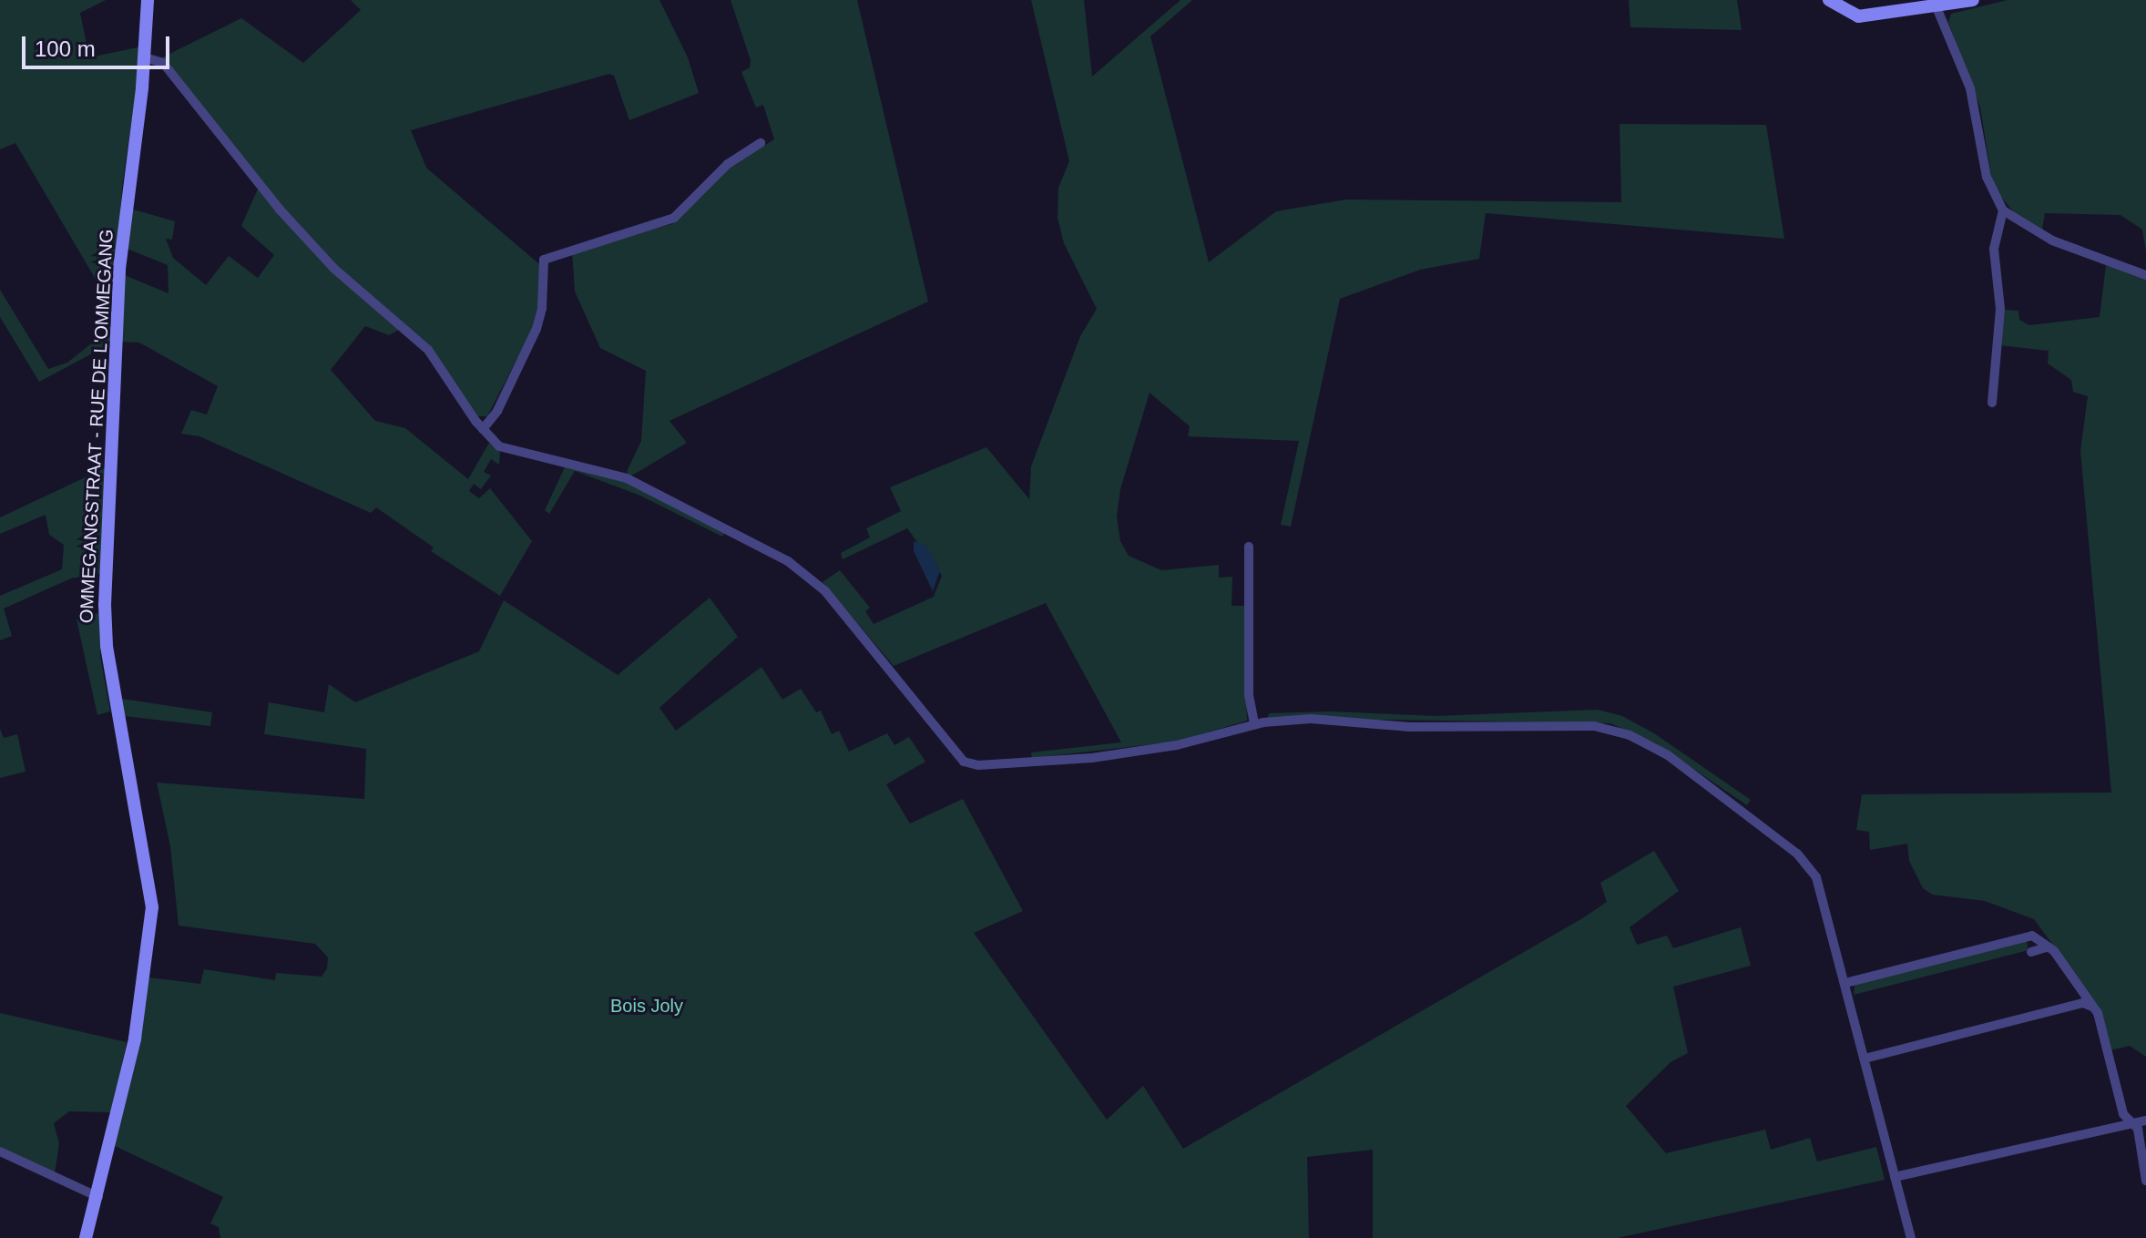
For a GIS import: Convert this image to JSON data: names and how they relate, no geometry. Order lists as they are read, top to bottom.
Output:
{
  "streets": {
    "main road": ["OMMEGANGSTRAAT - RUE DE L'OMMEGANG"]
  },
  "parks": ["Bois Joly"],
  "scale_bar": "100 m"
}
